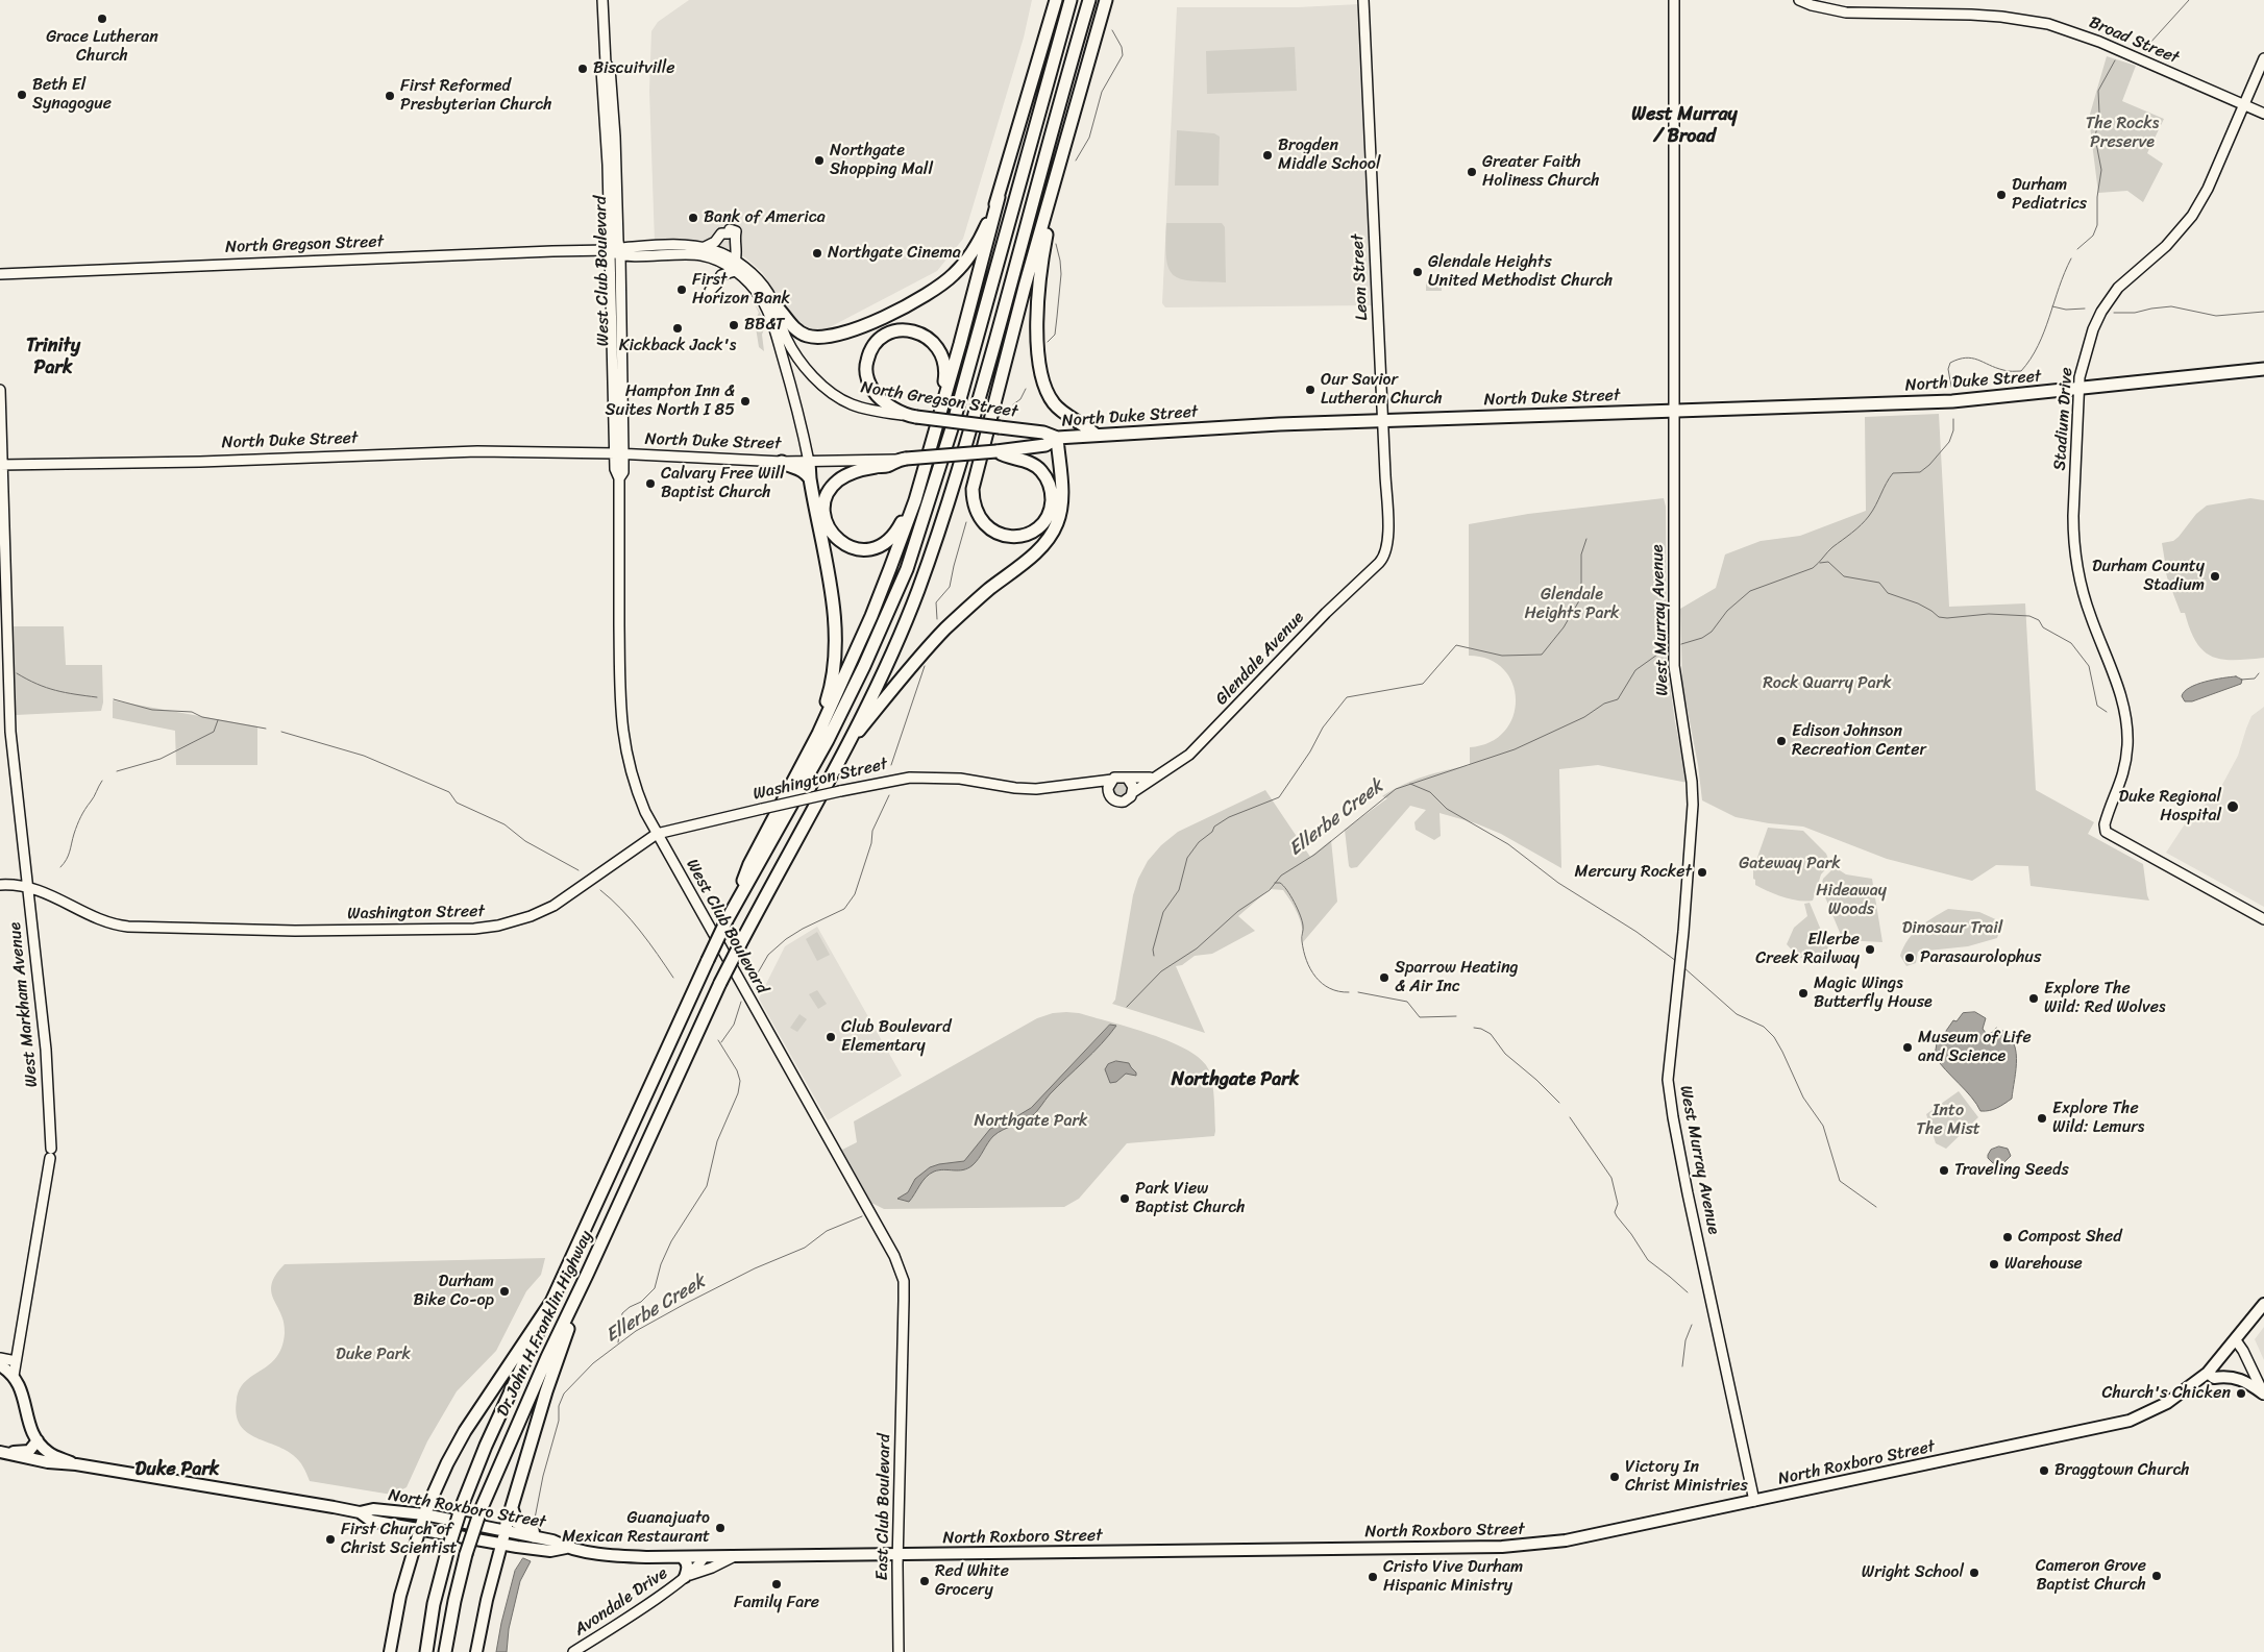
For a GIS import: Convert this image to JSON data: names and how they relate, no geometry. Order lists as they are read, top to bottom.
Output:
{
  "streets": {
    "highway": ["North Gregson Street", "North Duke Street", "Dr John H Franklin Highway"],
    "main road": ["North Roxboro Street"],
    "street": [
      "Broad Street",
      "West Club Boulevard",
      "Leon Street",
      "Stadium Drive",
      "West Murray Avenue",
      "Glendale Avenue",
      "Washington Street",
      "West Markham Avenue",
      "East Club Boulevard",
      "Avondale Drive"
    ]
  },
  "crossings": [
    ["Broad Street", "Stadium Drive"],
    ["North Gregson Street", "West Club Boulevard"],
    ["North Gregson Street", "North Duke Street"],
    ["West Club Boulevard", "North Duke Street"],
    ["West Club Boulevard", "Washington Street"],
    ["West Club Boulevard", "East Club Boulevard"],
    ["Leon Street", "North Duke Street"],
    ["Leon Street", "Glendale Avenue"],
    ["North Duke Street", "Stadium Drive"],
    ["North Duke Street", "West Murray Avenue"],
    ["North Duke Street", "West Markham Avenue"],
    ["West Murray Avenue", "North Roxboro Street"],
    ["Glendale Avenue", "Washington Street"],
    ["Washington Street", "West Markham Avenue"],
    ["North Roxboro Street", "East Club Boulevard"],
    ["North Roxboro Street", "Avondale Drive"]
  ],
  "districts": [
    "West Murray / Broad",
    "Trinity Park",
    "Northgate Park",
    "Duke Park"
  ],
  "water": ["Ellerbe Creek"],
  "parks": [
    "The Rocks Preserve",
    "Glendale Heights Park",
    "Rock Quarry Park",
    "Gateway Park",
    "Hideaway Woods",
    "Dinosaur Trail",
    "Into The Mist",
    "Northgate Park",
    "Duke Park"
  ],
  "places": [
    "Grace Lutheran Church",
    "Biscuitville",
    "Beth El Synagogue",
    "First Reformed Presbyterian Church",
    "Brogden Middle School",
    "Northgate Shopping Mall",
    "Greater Faith Holiness Church",
    "Durham Pediatrics",
    "Bank of America",
    "Northgate Cinema",
    "Glendale Heights United Methodist Church",
    "First Horizon Bank",
    "BB&T",
    "Kickback Jack's",
    "Our Savior Lutheran Church",
    "Hampton Inn & Suites North I 85",
    "Calvary Free Will Baptist Church",
    "Durham County Stadium",
    "Edison Johnson Recreation Center",
    "Duke Regional Hospital",
    "Mercury Rocket",
    "Ellerbe Creek Railway",
    "Parasaurolophus",
    "Sparrow Heating & Air Inc",
    "Magic Wings Butterfly House",
    "Explore The Wild: Red Wolves",
    "Club Boulevard Elementary",
    "Museum of Life and Science",
    "Explore The Wild: Lemurs",
    "Traveling Seeds",
    "Park View Baptist Church",
    "Compost Shed",
    "Warehouse",
    "Durham Bike Co-op",
    "Church's Chicken",
    "Braggtown Church",
    "Victory In Christ Ministries",
    "Guanajuato Mexican Restaurant",
    "First Church of Christ Scientist",
    "Wright School",
    "Cameron Grove Baptist Church",
    "Cristo Vive Durham Hispanic Ministry",
    "Red White Grocery",
    "Family Fare"
  ]
}
